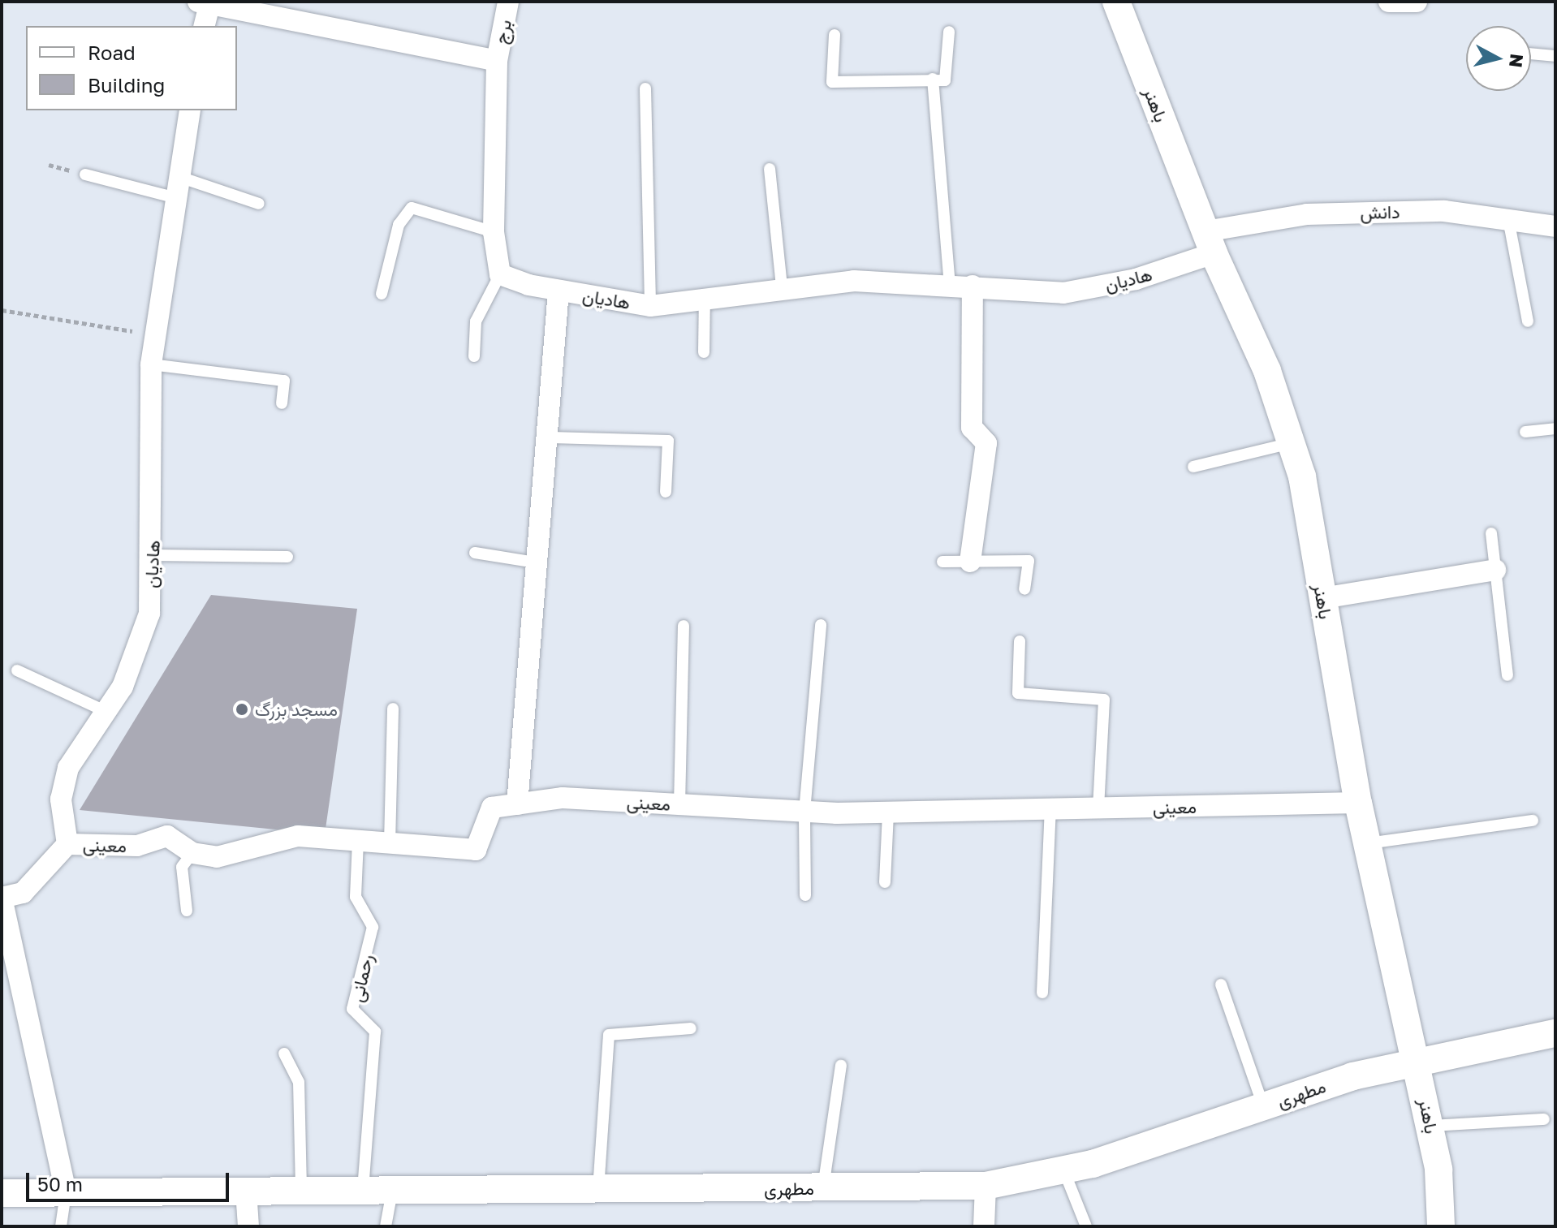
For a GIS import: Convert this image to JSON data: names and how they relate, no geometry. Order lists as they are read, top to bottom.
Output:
{
  "streets": {
    "street": [
      "برج",
      "باهنر",
      "دانش",
      "هادیان",
      "معینی",
      "مطهری"
    ],
    "lane": ["رحمانی"]
  },
  "crossings": [
    ["باهنر", "دانش"],
    ["باهنر", "هادیان"],
    ["باهنر", "معینی"],
    ["باهنر", "مطهری"],
    ["دانش", "هادیان"],
    ["هادیان", "معینی"],
    ["معینی", "رحمانی"],
    ["رحمانی", "مطهری"]
  ],
  "places": ["مسجد بزرگ"],
  "legend": ["Road", "Building"],
  "scale_bar": "50 m",
  "north": "right"
}
